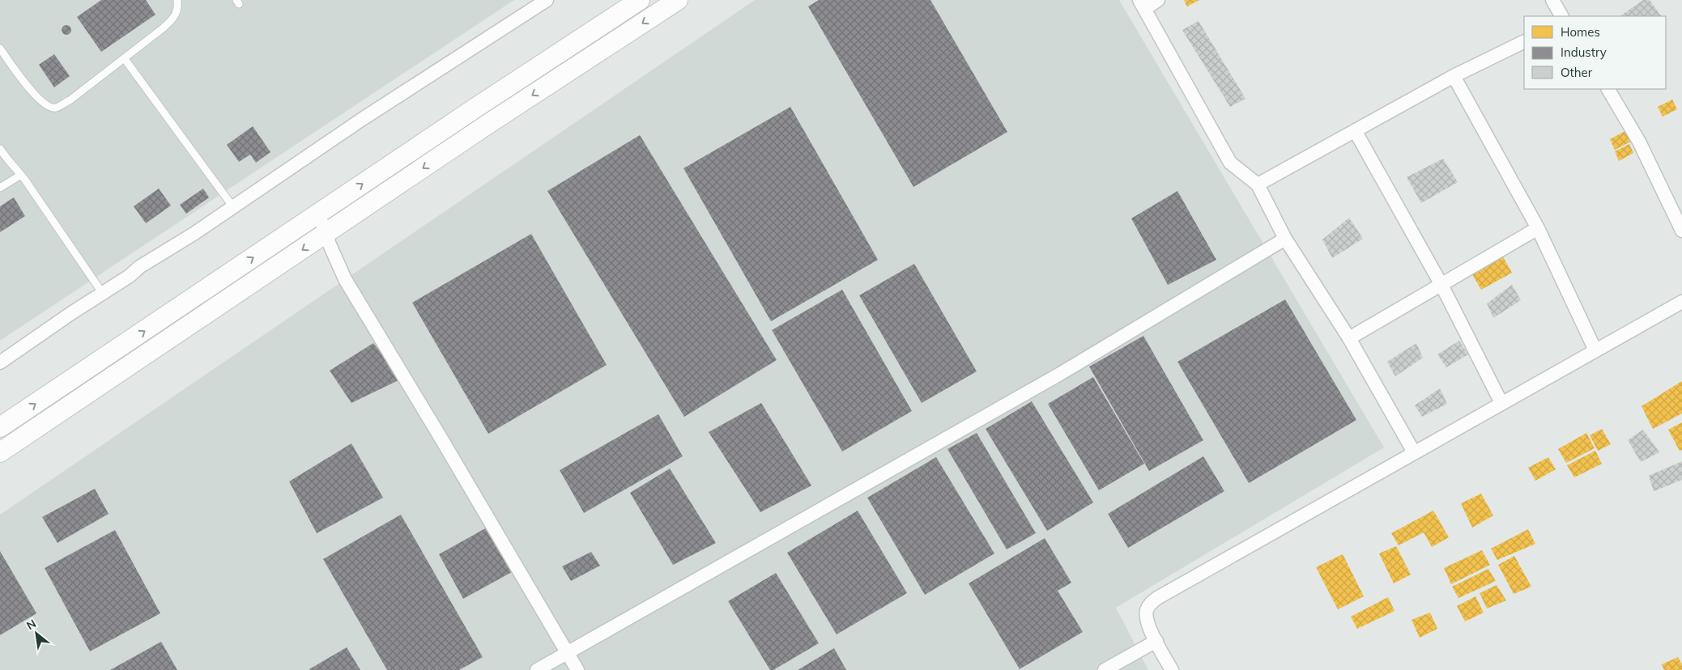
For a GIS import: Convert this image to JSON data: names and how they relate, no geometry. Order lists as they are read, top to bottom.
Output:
{
  "legend": ["Homes", "Industry", "Other"],
  "north": "top left"
}
